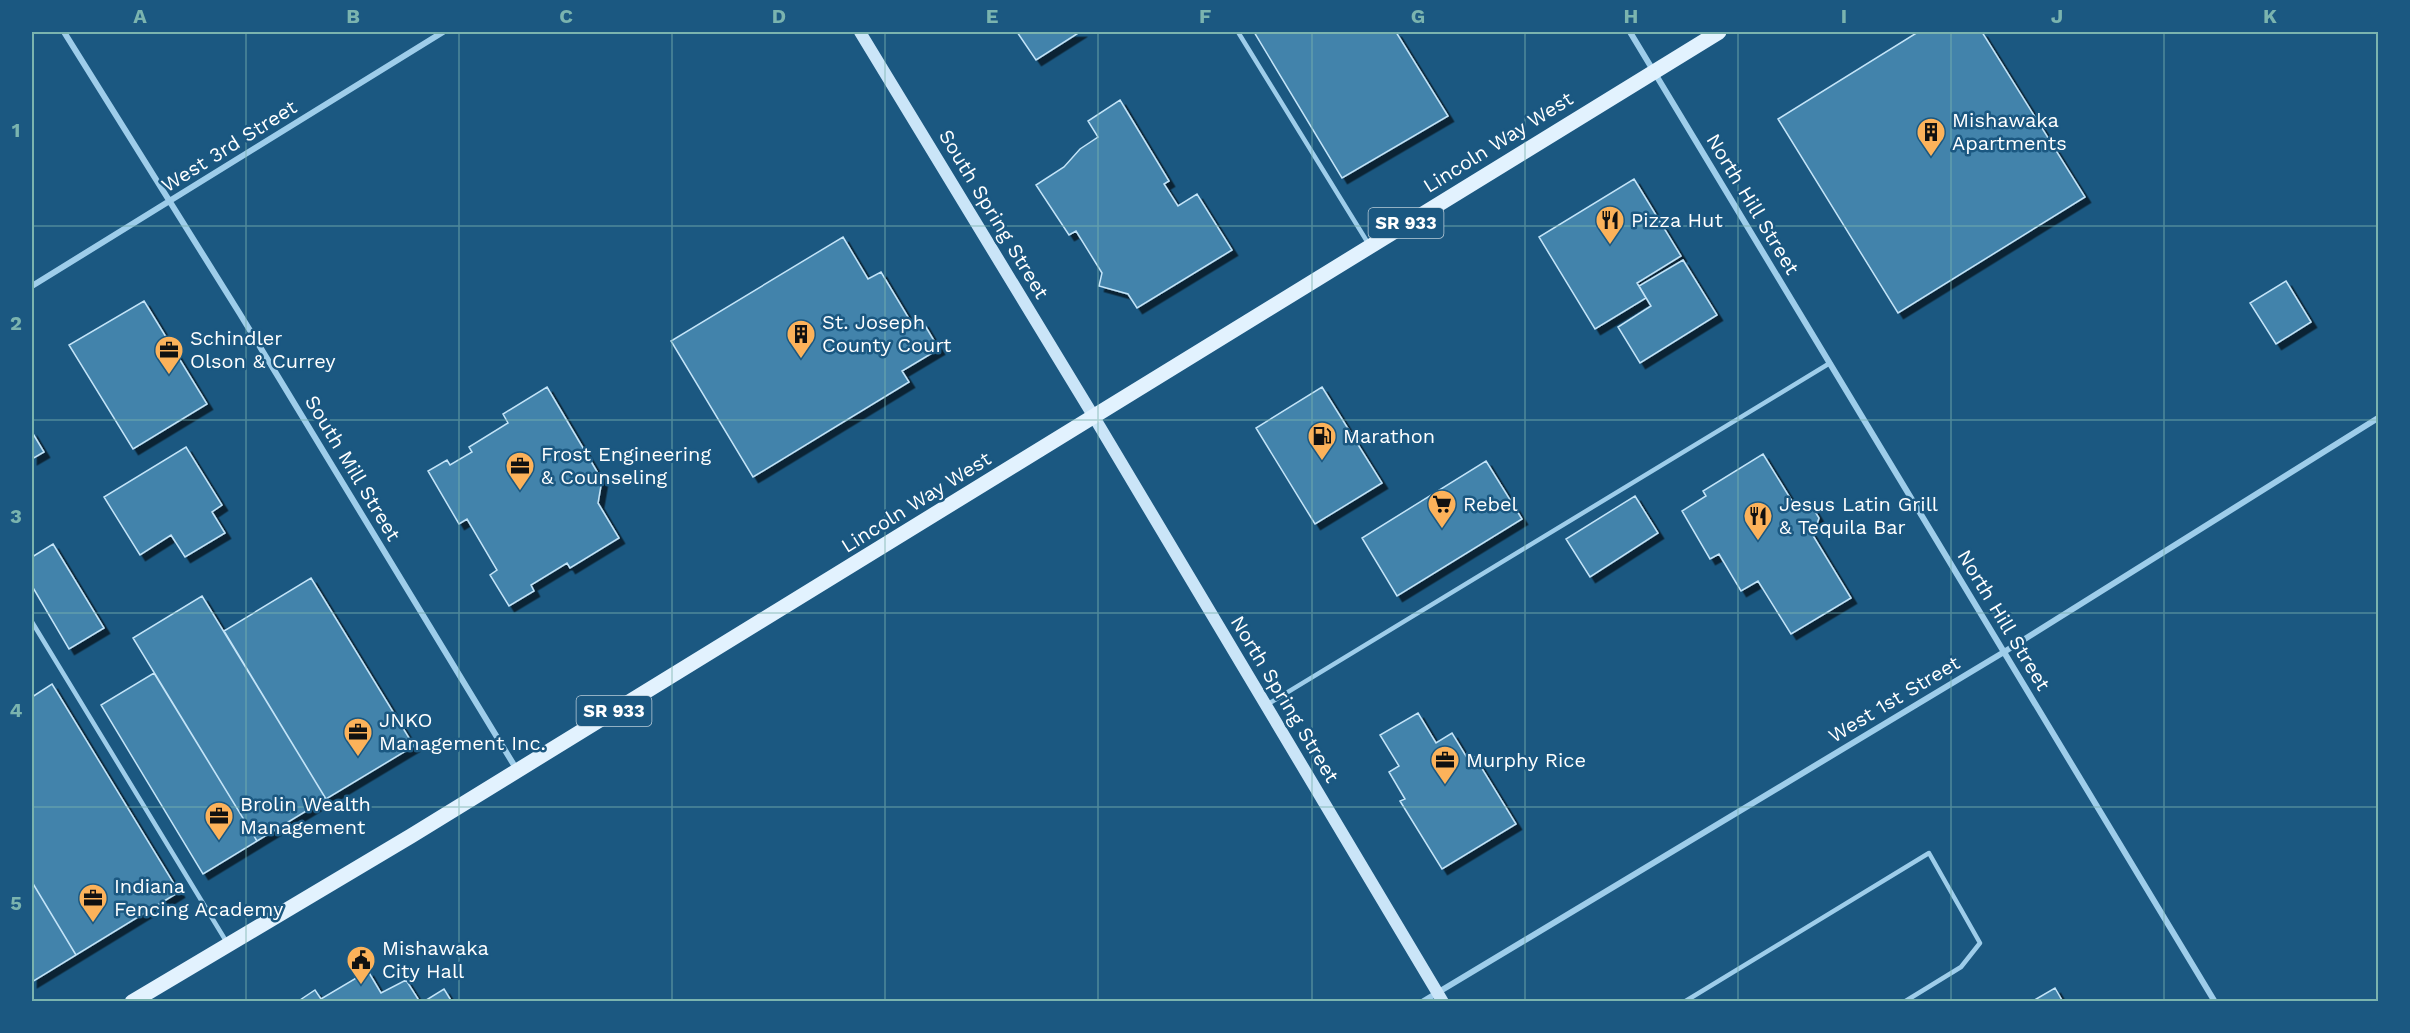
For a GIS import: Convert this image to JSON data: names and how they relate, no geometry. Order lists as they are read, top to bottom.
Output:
{
  "streets": {
    "main road": ["Lincoln Way West", "SR 933"],
    "street": [
      "West 3rd Street",
      "North Hill Street",
      "South Spring Street",
      "South Mill Street",
      "North Spring Street",
      "West 1st Street"
    ]
  },
  "crossings": [
    ["Lincoln Way West", "North Hill Street"],
    ["Lincoln Way West", "South Spring Street"],
    ["Lincoln Way West", "South Mill Street"],
    ["Lincoln Way West", "North Spring Street"],
    ["West 3rd Street", "South Mill Street"],
    ["North Hill Street", "West 1st Street"],
    ["South Spring Street", "North Spring Street"],
    ["North Spring Street", "West 1st Street"]
  ],
  "places": {
    "building": ["Mishawaka Apartments", "St. Joseph County Court"],
    "restaurant": ["Pizza Hut", "Jesus Latin Grill & Tequila Bar"],
    "office": [
      "Schindler Olson & Currey",
      "Frost Engineering & Counseling",
      "JNKO Management Inc.",
      "Murphy Rice",
      "Brolin Wealth Management",
      "Indiana Fencing Academy"
    ],
    "fuel station": ["Marathon"],
    "supermarket": ["Rebel"],
    "public building": ["Mishawaka City Hall"]
  },
  "grid": {
    "columns": [
      "A",
      "B",
      "C",
      "D",
      "E",
      "F",
      "G",
      "H",
      "I",
      "J",
      "K"
    ],
    "rows": [
      "1",
      "2",
      "3",
      "4",
      "5"
    ]
  }
}
